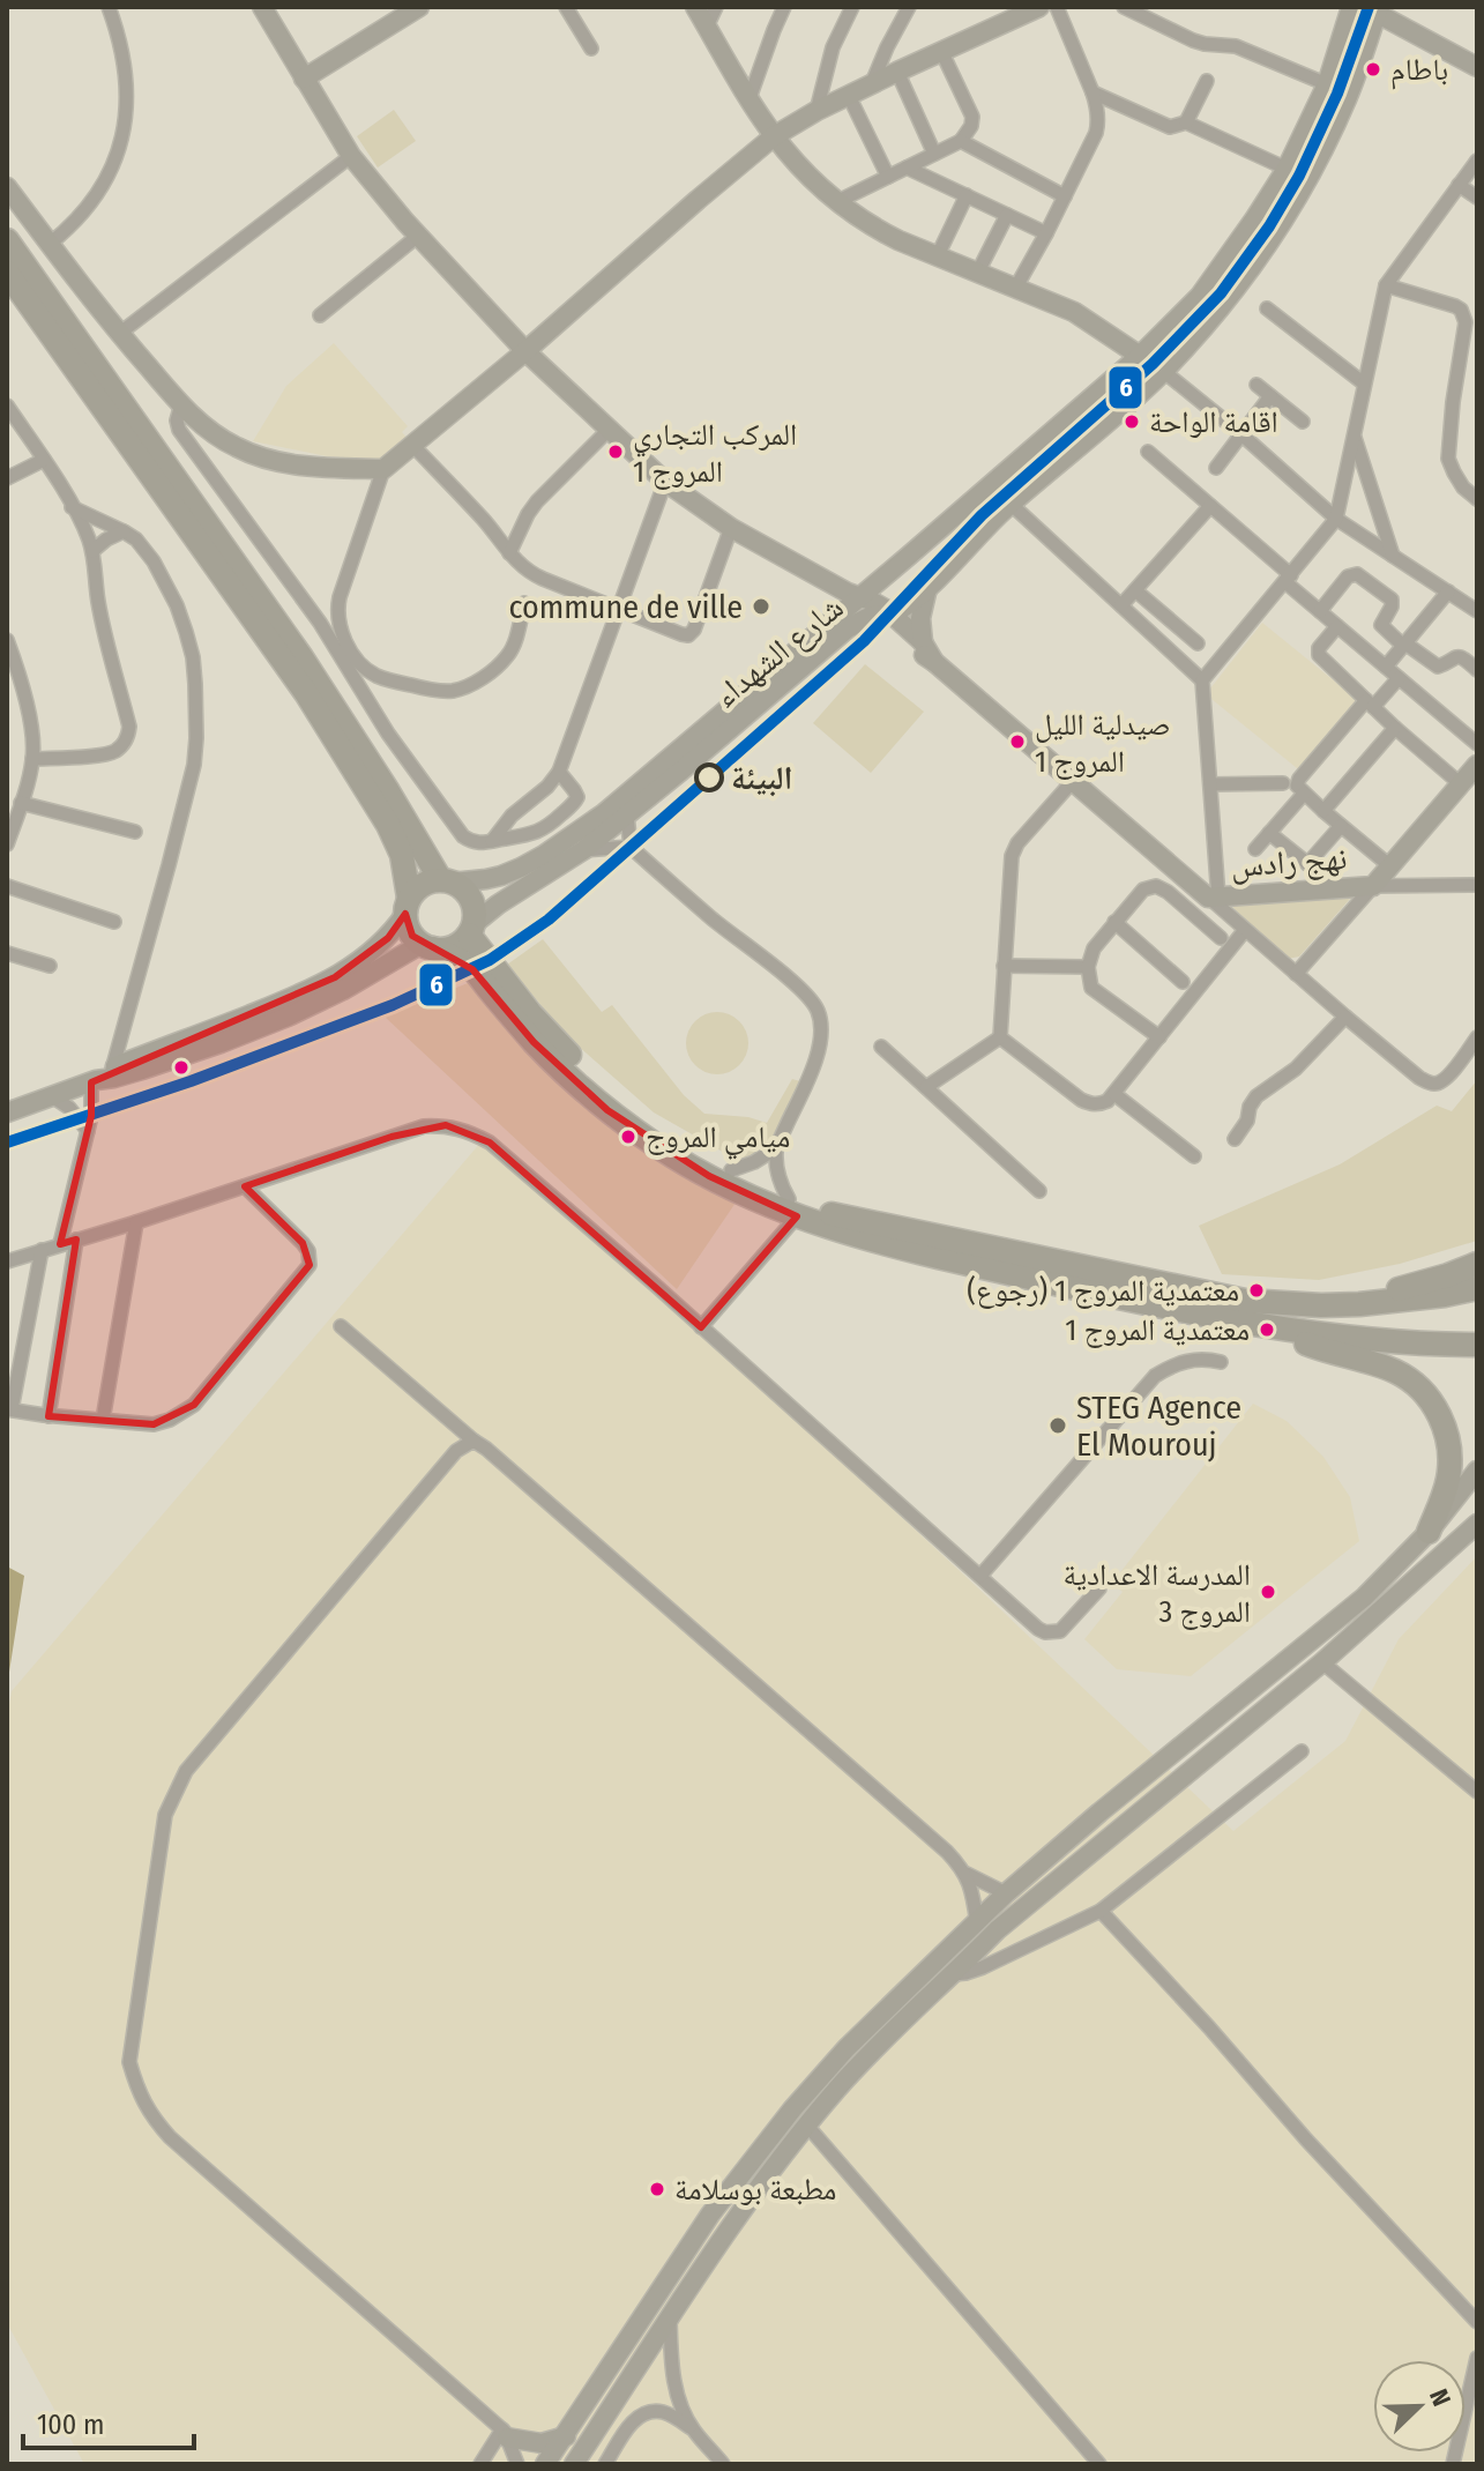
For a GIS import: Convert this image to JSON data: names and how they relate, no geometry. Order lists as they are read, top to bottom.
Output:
{
  "streets": {
    "main road": ["شارع الشهداء", "نهج رادس"]
  },
  "places": [
    "باطام",
    "اقامة الواحة",
    "المركب التجاري المروج 1",
    "commune de ville",
    "صيدلية الليل المروج 1",
    "البيئة",
    "ميامي المروج",
    "معتمدية المروج 1 (رجوع)",
    "معتمدية المروج 1",
    "STEG Agence El Mourouj",
    "المدرسة الاعدادية المروج 3",
    "مطبعة بوسلامة"
  ],
  "lines": ["transit line 6"],
  "scale_bar": "100 m",
  "north": "top right"
}
